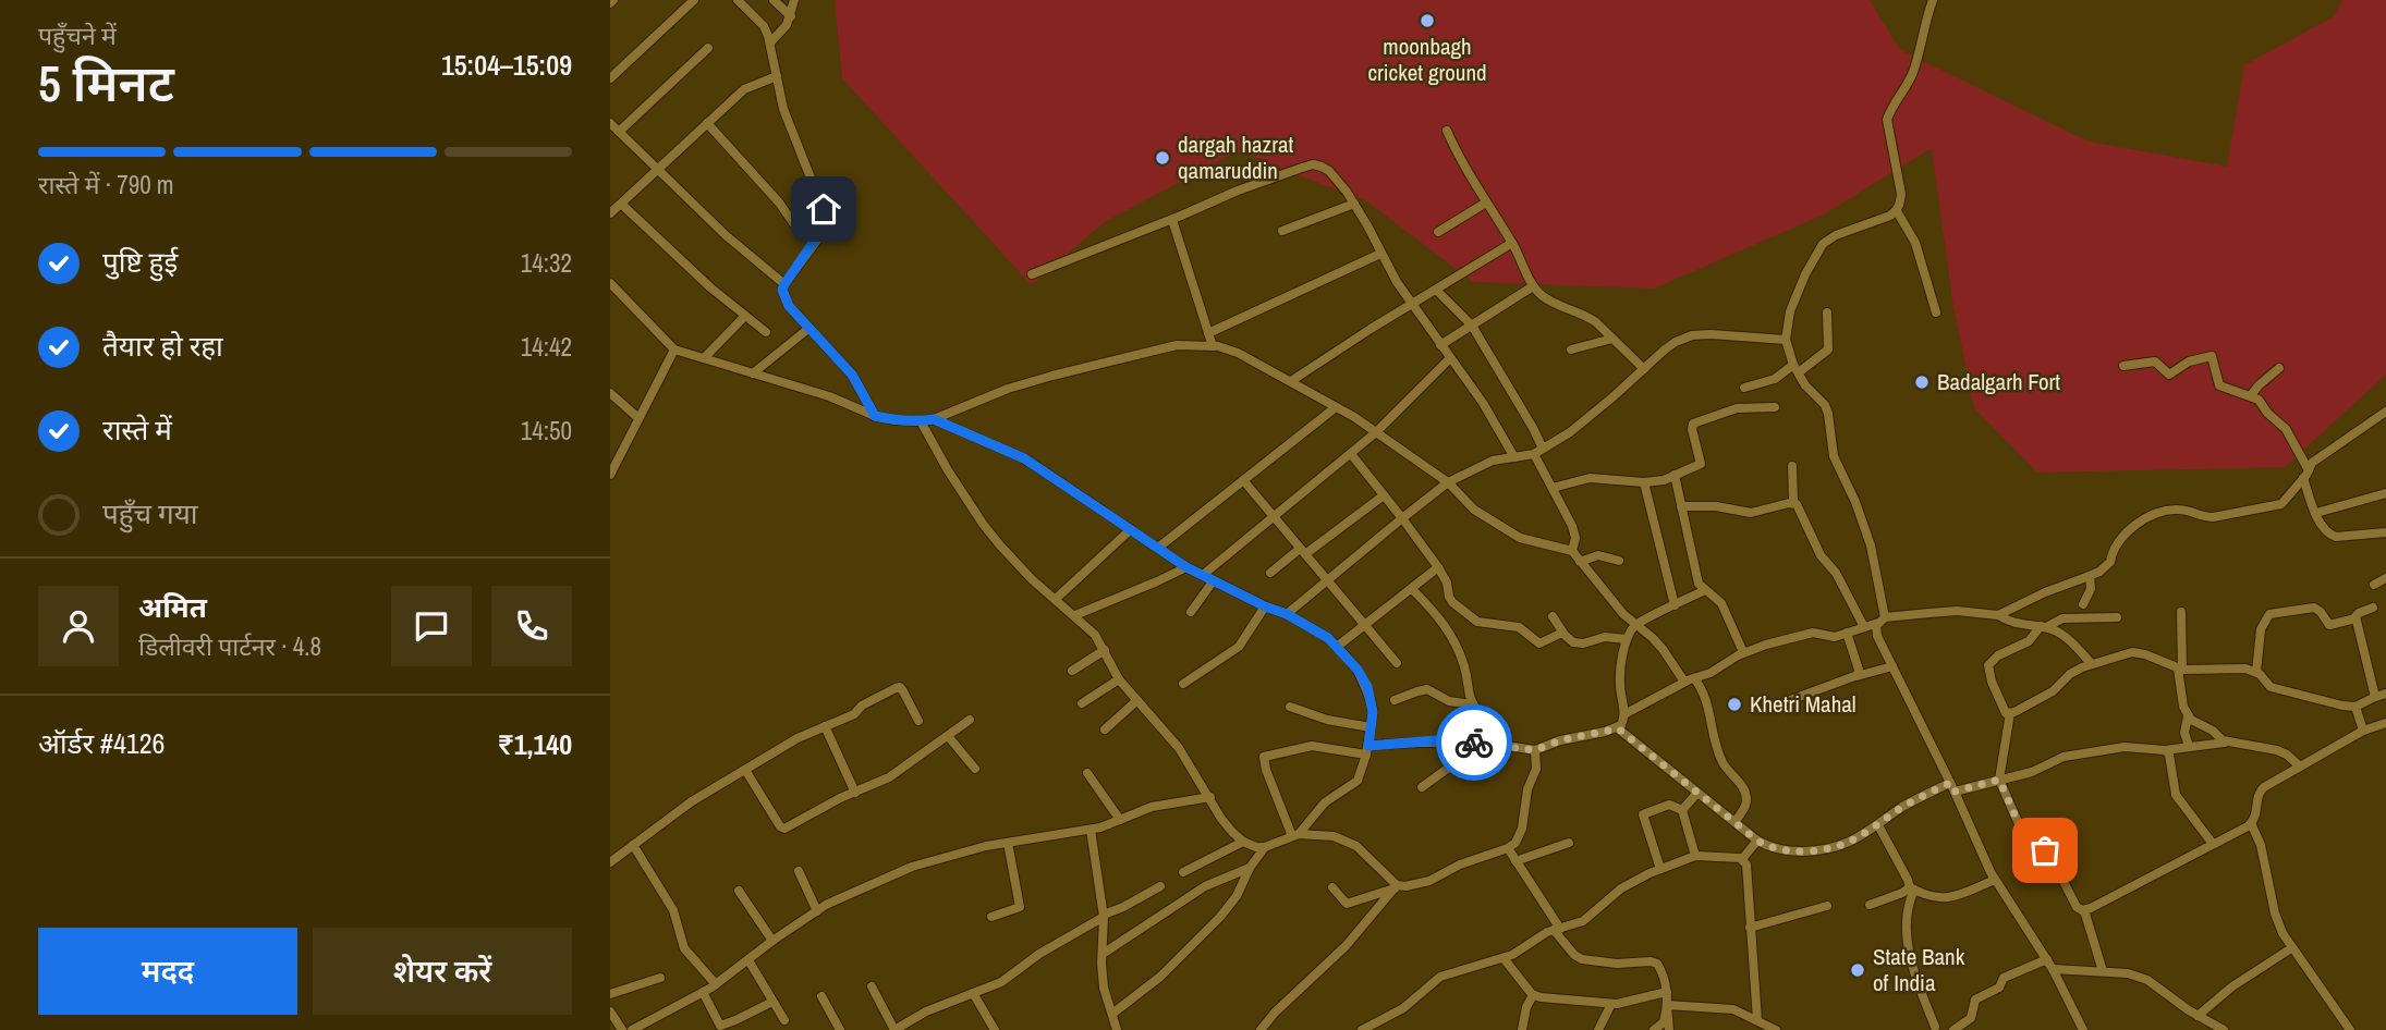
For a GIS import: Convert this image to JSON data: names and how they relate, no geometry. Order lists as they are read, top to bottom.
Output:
{
  "places": [
    "moonbagh cricket ground",
    "dargah hazrat qamaruddin",
    "Badalgarh Fort",
    "Khetri Mahal",
    "State Bank of India"
  ],
  "page": {
    "heading": ["5 मिनट", "पहुँचने में", "15:04–15:09"],
    "panel": [
      "अमित",
      "डिलीवरी पार्टनर · 4.8",
      "ऑर्डर #4126",
      "₹1,140"
    ],
    "bar": "रास्ते में · 790 m",
    "list": [
      ["पुष्टि हुई", "14:32"],
      ["तैयार हो रहा", "14:42"],
      ["रास्ते में", "14:50"],
      "पहुँच गया"
    ],
    "buttons": ["मदद", "शेयर करें"]
  }
}
